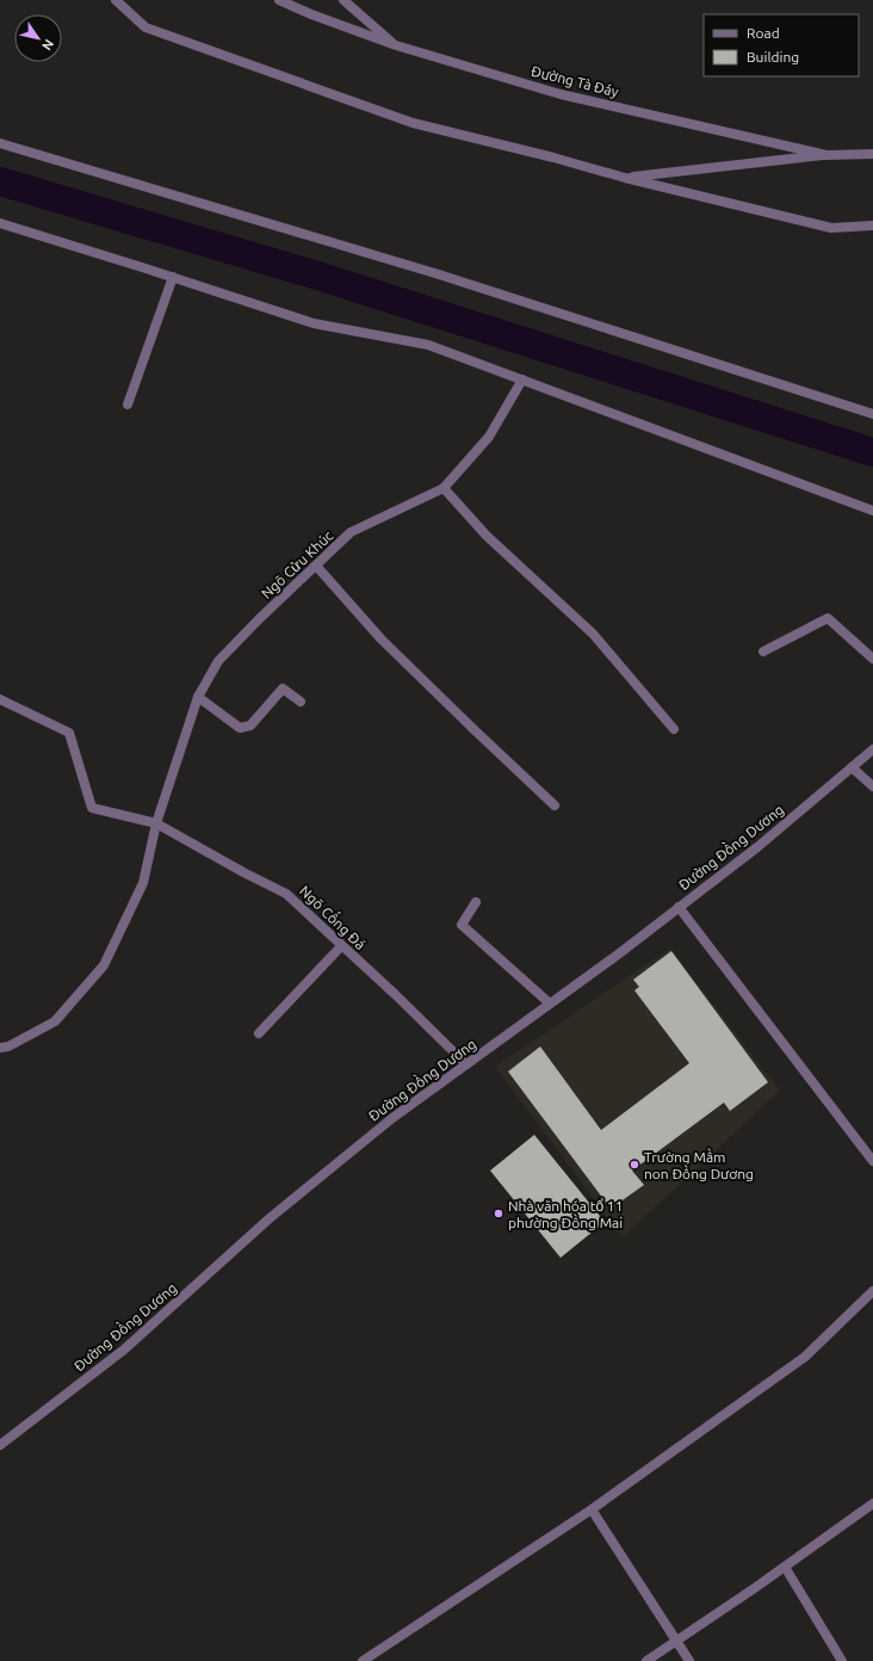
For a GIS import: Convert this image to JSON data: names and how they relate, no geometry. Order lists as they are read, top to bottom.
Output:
{
  "streets": {
    "street": [
      "Đường Tà Đáy",
      "Ngõ Cửu Khúc",
      "Đường Đồng Dương",
      "Ngõ Cống Đá"
    ]
  },
  "crossings": [
    ["Ngõ Cửu Khúc", "Ngõ Cống Đá"],
    ["Đường Đồng Dương", "Ngõ Cống Đá"]
  ],
  "places": ["Trường Mầm non Đồng Dương", "Nhà văn hóa tổ 11 phường Đồng Mai"],
  "legend": ["Road", "Building"],
  "north": "bottom right"
}
